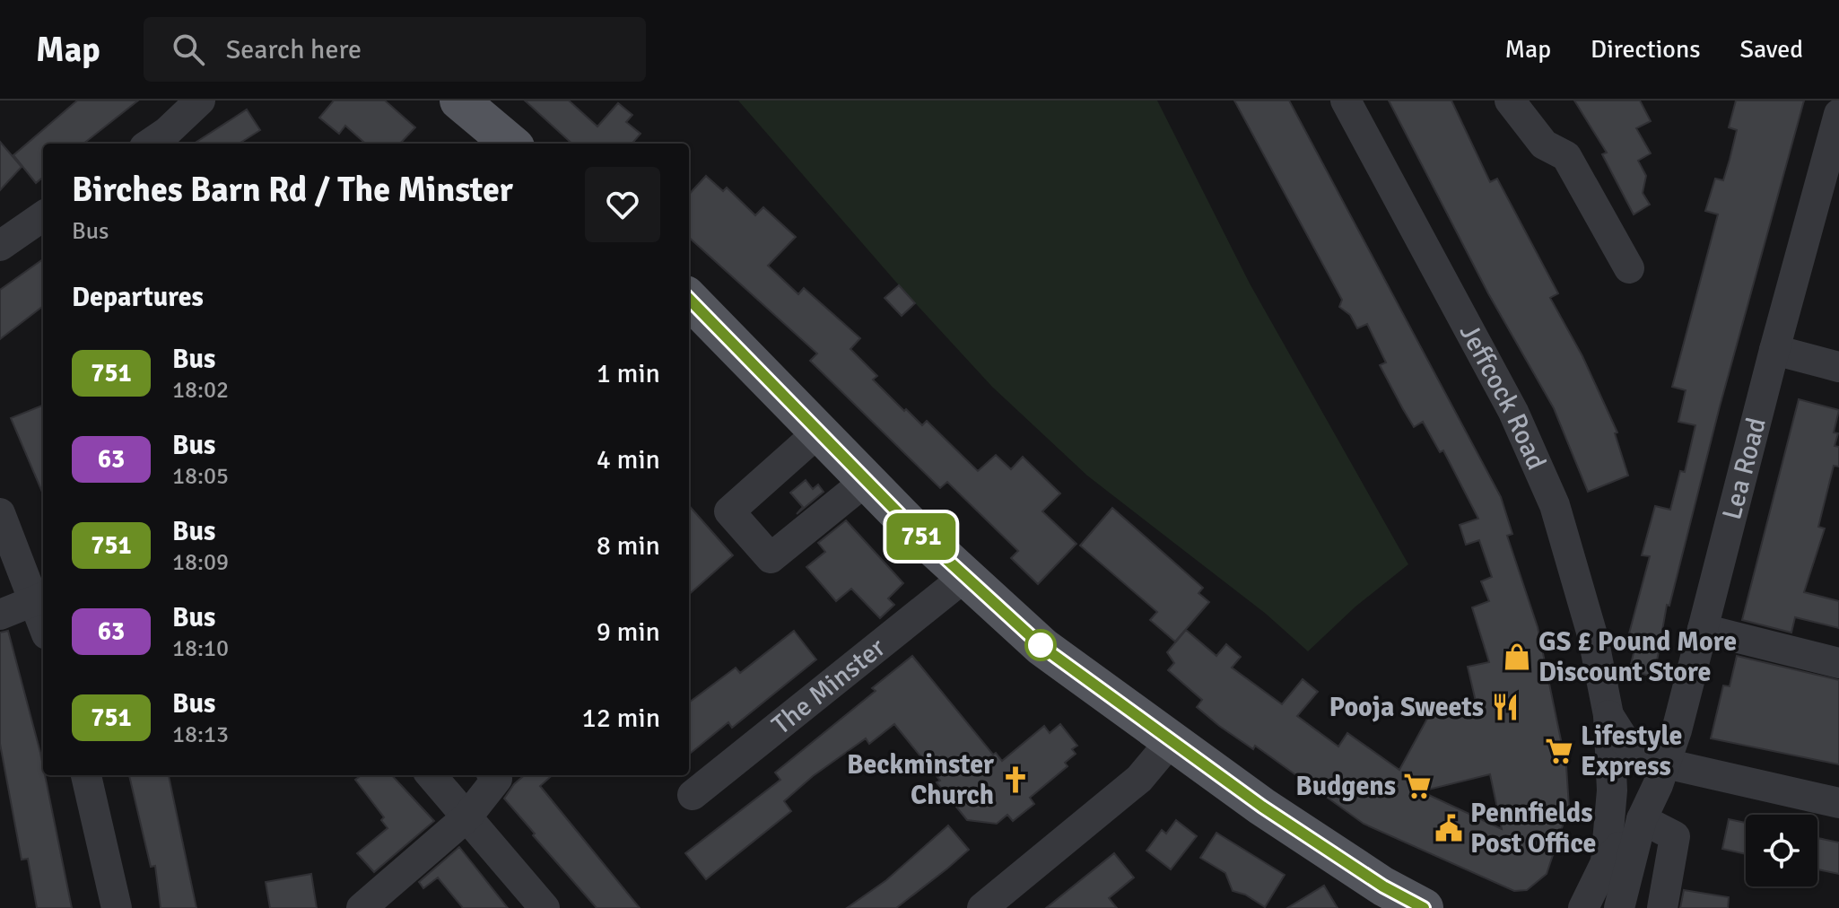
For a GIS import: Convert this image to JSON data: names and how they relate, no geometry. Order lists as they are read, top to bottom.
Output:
{
  "streets": {
    "street": ["Jeffcock Road", "Lea Road", "The Minster"]
  },
  "crossings": [
    ["Jeffcock Road", "Lea Road"]
  ],
  "places": {
    "shop": ["GS £ Pound More Discount Store"],
    "restaurant": ["Pooja Sweets"],
    "supermarket": ["Lifestyle Express", "Budgens"],
    "church": ["Beckminster Church"],
    "public building": ["Pennfields Post Office"]
  },
  "lines": ["bus line 751"],
  "page": {
    "header": "Map",
    "search": "Search here",
    "nav": ["Map", "Directions", "Saved"],
    "on_map": "751",
    "heading": [
      ["Birches Barn Rd / The Minster", "Bus"],
      "Departures"
    ],
    "list": [
      {
        "mark": "751",
        "name": "Bus",
        "note": "18:02",
        "value": "1 min"
      },
      {
        "mark": "63",
        "name": "Bus",
        "note": "18:05",
        "value": "4 min"
      },
      {
        "mark": "751",
        "name": "Bus",
        "note": "18:09",
        "value": "8 min"
      },
      {
        "mark": "63",
        "name": "Bus",
        "note": "18:10",
        "value": "9 min"
      },
      {
        "mark": "751",
        "name": "Bus",
        "note": "18:13",
        "value": "12 min"
      }
    ]
  }
}
